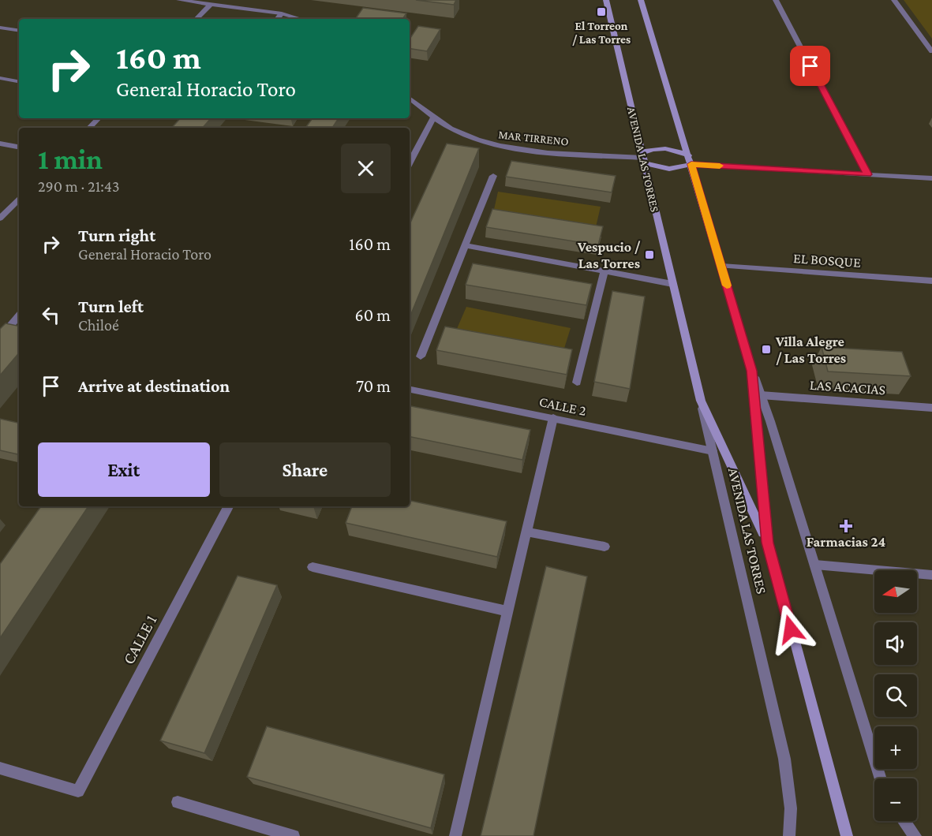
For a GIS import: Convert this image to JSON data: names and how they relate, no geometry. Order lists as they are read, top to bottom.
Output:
{
  "streets": {
    "main road": ["AVENIDA LAS TORRES"],
    "street": [
      "MAR TIRRENO",
      "EL BOSQUE",
      "LAS ACACIAS",
      "CALLE 2",
      "CALLE 1"
    ]
  },
  "crossings": [
    ["MAR TIRRENO", "AVENIDA LAS TORRES"],
    ["AVENIDA LAS TORRES", "EL BOSQUE"],
    ["AVENIDA LAS TORRES", "LAS ACACIAS"],
    ["AVENIDA LAS TORRES", "CALLE 2"]
  ],
  "places": {
    "transit": ["El Torreon / Las Torres", "Vespucio / Las Torres", "Villa Alegre / Las Torres"],
    "health": ["Farmacias 24"]
  },
  "north": "left",
  "page": {
    "turn": ["160 m", "General Horacio Toro"],
    "heading": ["1 min", "290 m · 21:43"],
    "list": [
      {
        "name": "Turn right",
        "note": "General Horacio Toro",
        "value": "160 m"
      },
      {
        "name": "Turn left",
        "note": "Chiloé",
        "value": "60 m"
      },
      {
        "name": "Arrive at destination",
        "value": "70 m"
      }
    ],
    "buttons": ["Exit", "Share"],
    "map_buttons": ["+", "−"]
  }
}
